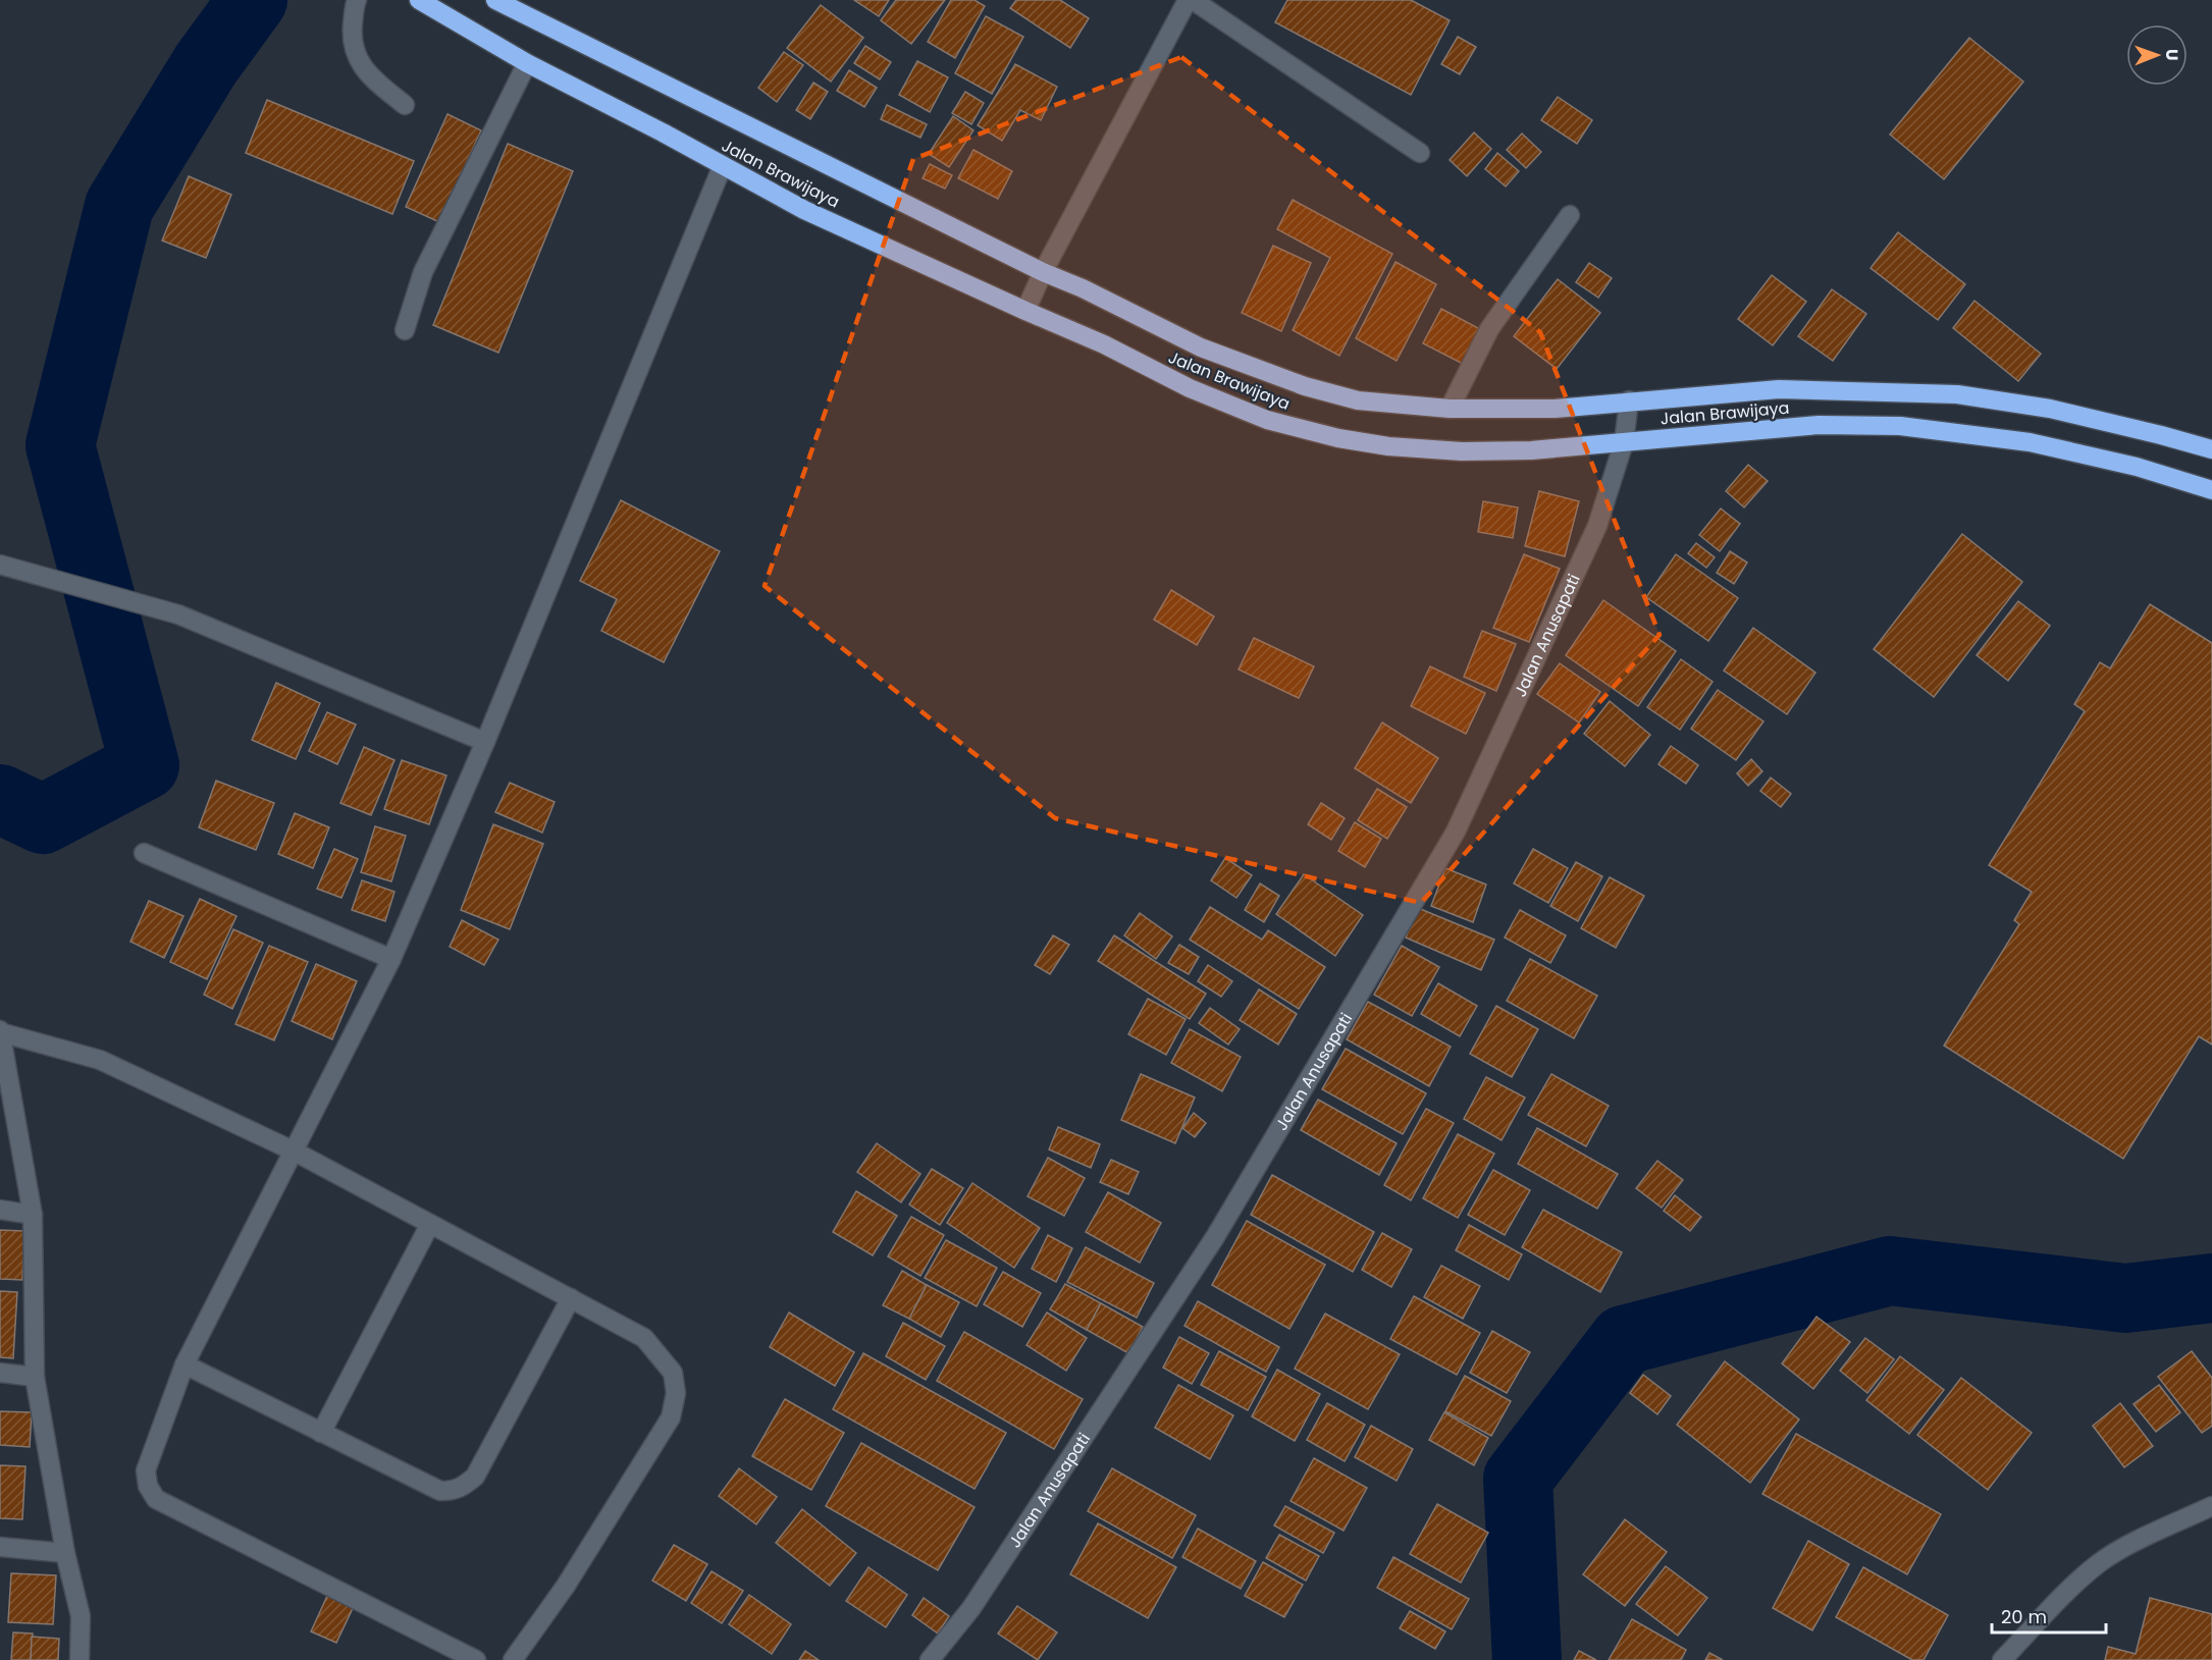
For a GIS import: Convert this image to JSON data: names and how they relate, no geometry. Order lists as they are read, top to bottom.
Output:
{
  "streets": {
    "highway": ["Jalan Brawijaya"],
    "street": ["Jalan Anusapati"]
  },
  "crossings": [
    ["Jalan Brawijaya", "Jalan Anusapati"]
  ],
  "scale_bar": "20 m",
  "north": "right"
}
